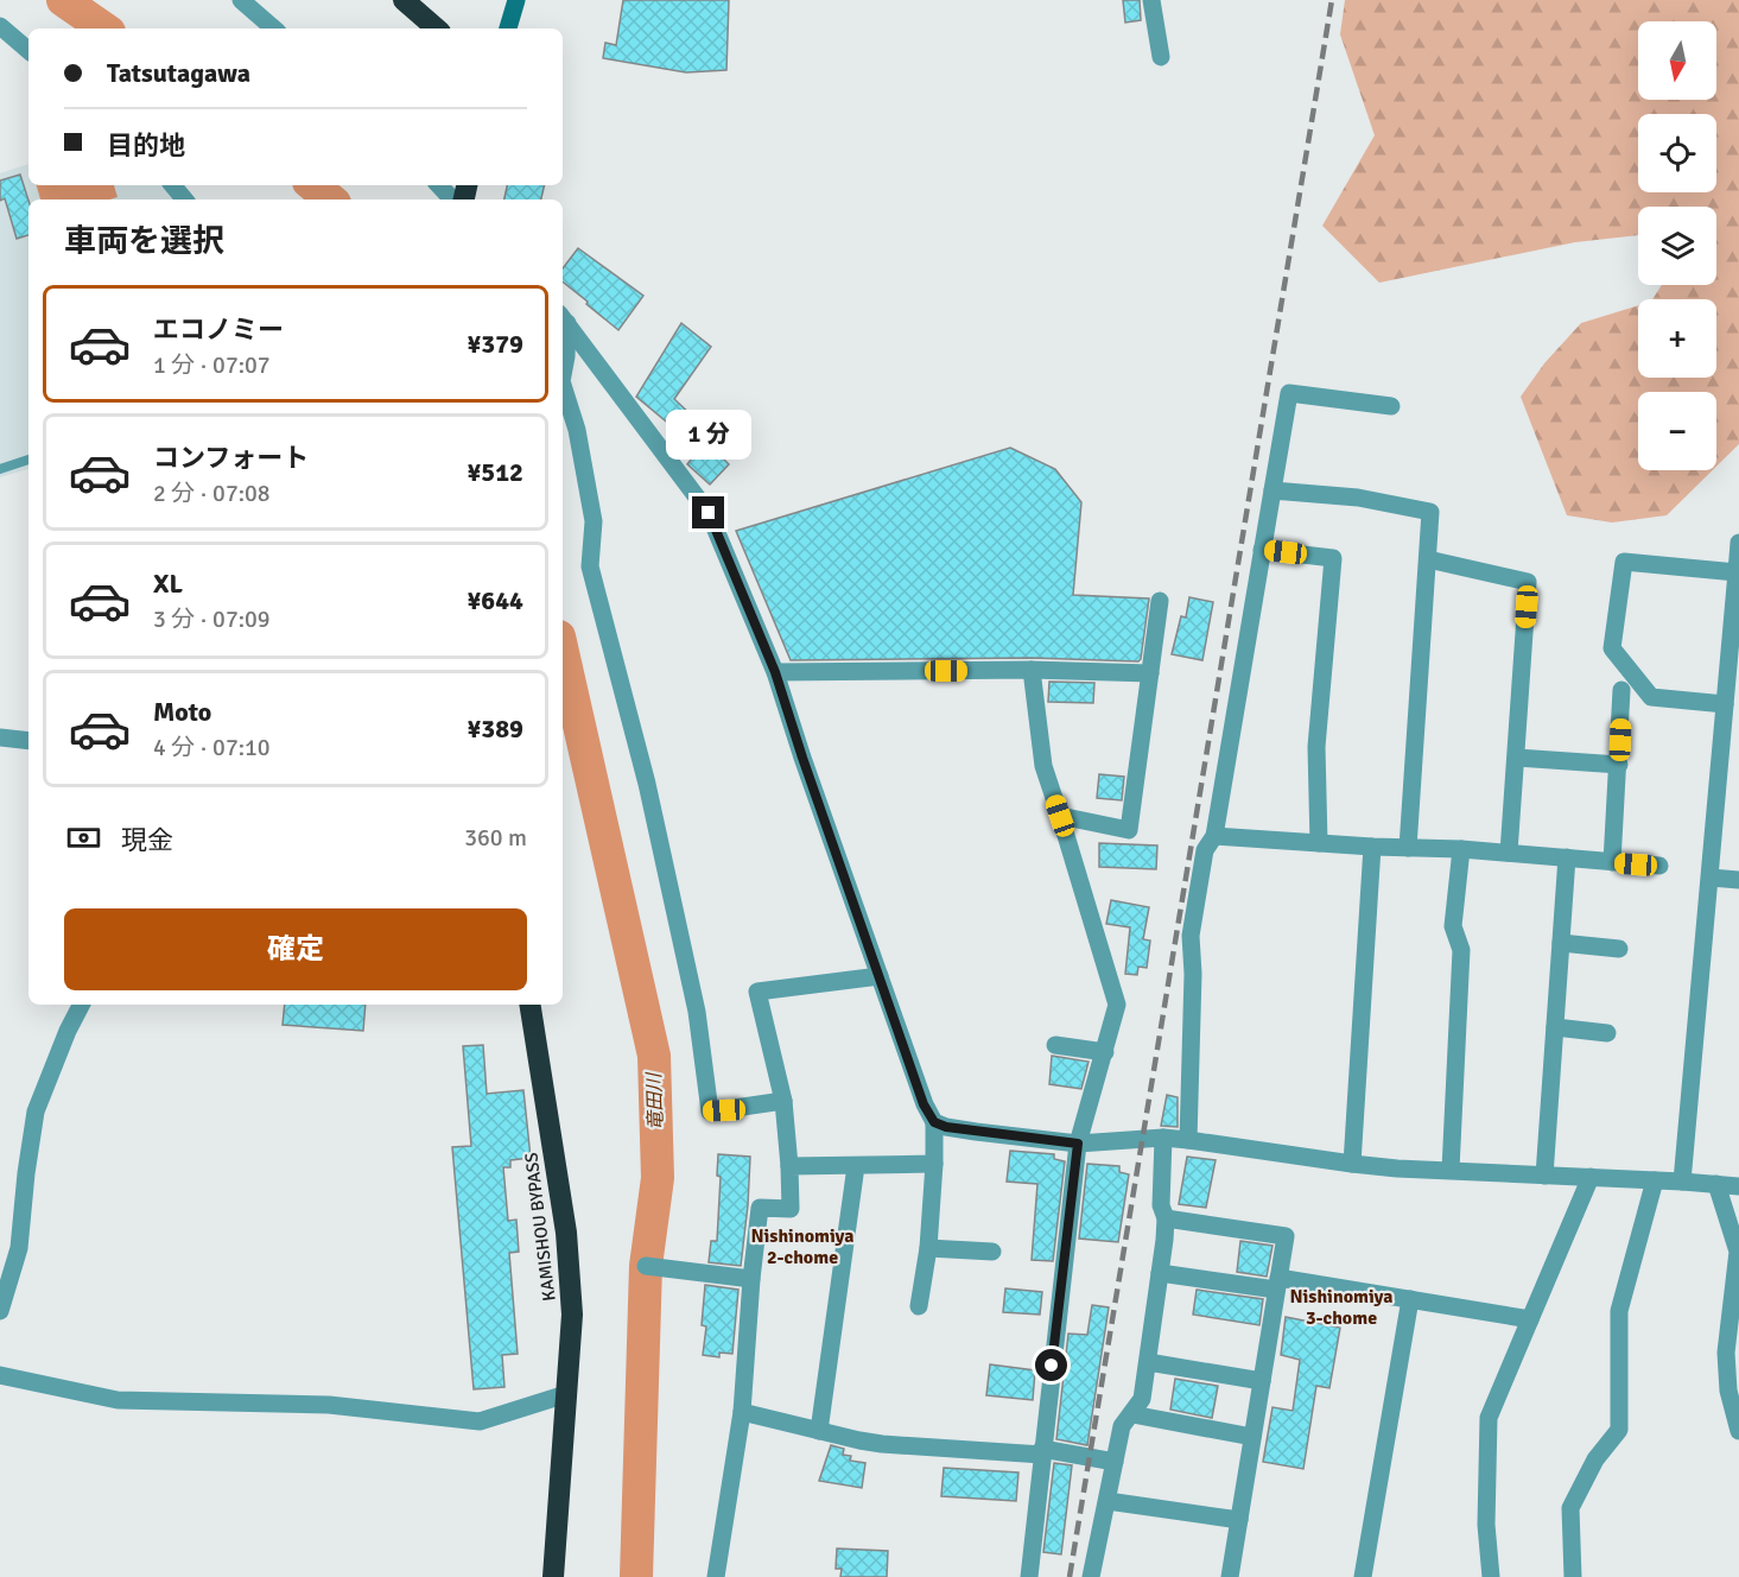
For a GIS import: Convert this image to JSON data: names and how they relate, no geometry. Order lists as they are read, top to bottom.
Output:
{
  "streets": {
    "highway": ["KAMISHOU BYPASS"]
  },
  "districts": ["Nishinomiya 2-chome", "Nishinomiya 3-chome"],
  "water": ["竜田川"],
  "north": "bottom",
  "page": {
    "map_buttons": ["+", "−"],
    "banner": ["Tatsutagawa", "目的地"],
    "heading": "車両を選択",
    "list": [
      {
        "name": "エコノミー",
        "note": "1 分 · 07:07",
        "value": "¥379"
      },
      {
        "name": "コンフォート",
        "note": "2 分 · 07:08",
        "value": "¥512"
      },
      {
        "name": "XL",
        "note": "3 分 · 07:09",
        "value": "¥644"
      },
      {
        "name": "Moto",
        "note": "4 分 · 07:10",
        "value": "¥389"
      }
    ],
    "bubble": "1 分",
    "pay": ["現金", "360 m"],
    "buttons": "確定"
  }
}
